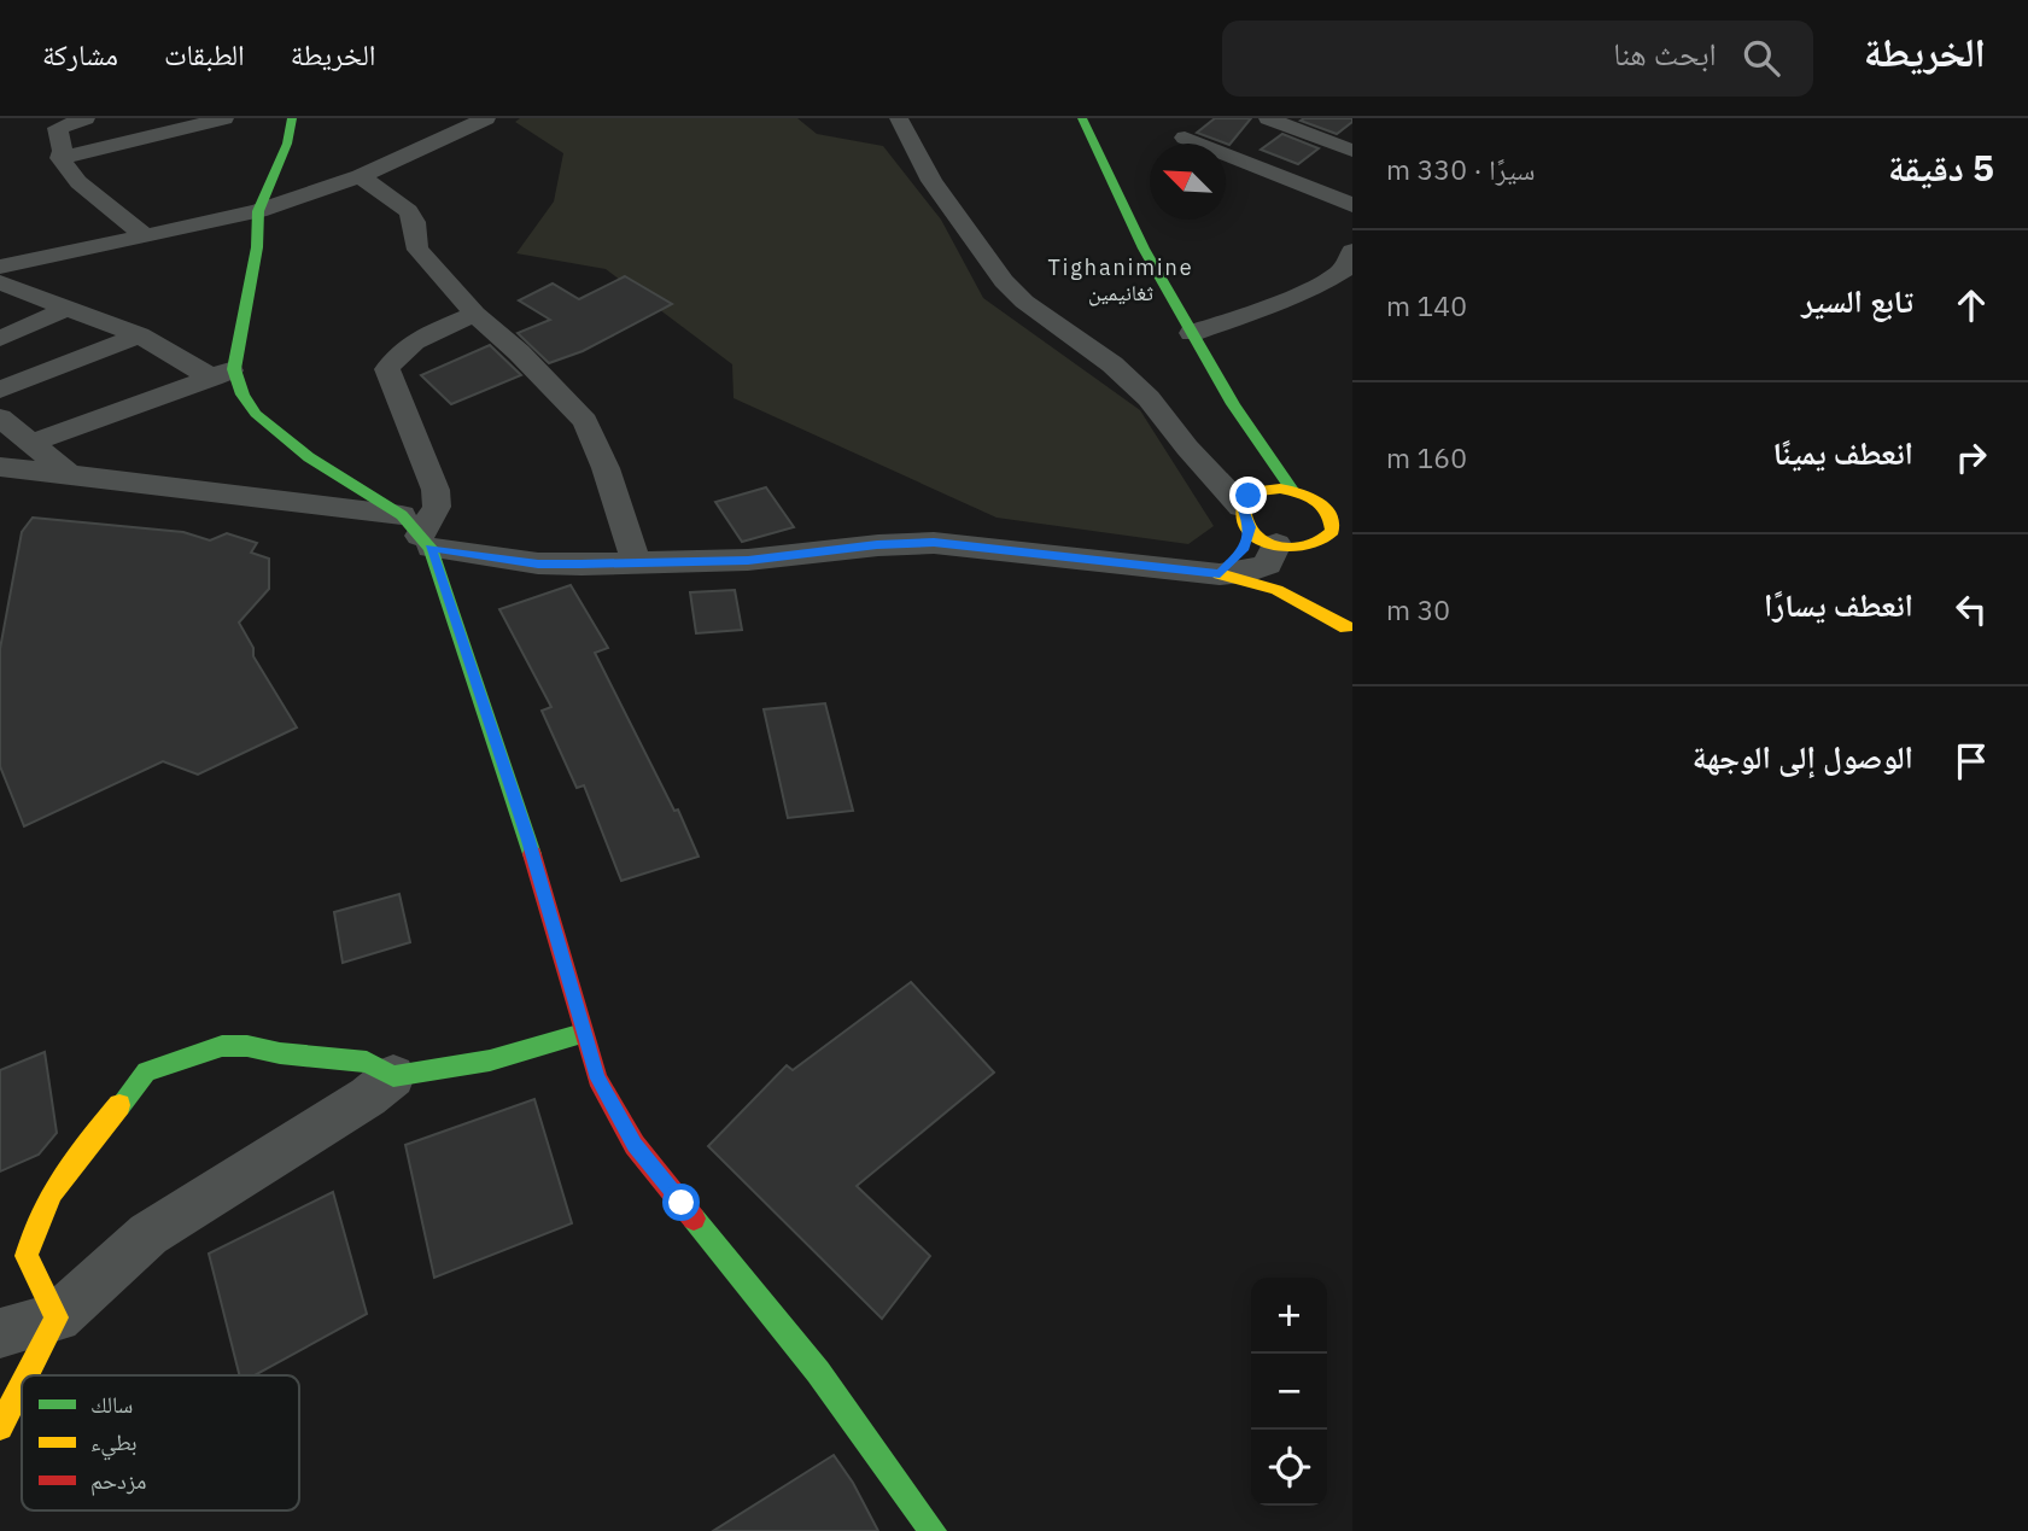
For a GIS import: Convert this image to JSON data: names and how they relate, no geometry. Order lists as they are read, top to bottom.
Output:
{
  "districts": ["Tighanimine ثغانيمين"],
  "legend": ["سالك", "بطيء", "مزدحم"],
  "north": "top left",
  "page": {
    "header": "الخريطة",
    "search": "ابحث هنا",
    "nav": ["الخريطة", "الطبقات", "مشاركة"],
    "heading": ["5 دقيقة", "سيرًا · 330 m"],
    "list": [
      ["تابع السير", "140 m"],
      ["انعطف يمينًا", "160 m"],
      ["انعطف يسارًا", "30 m"],
      "الوصول إلى الوجهة"
    ],
    "map_buttons": ["+", "−"]
  }
}
